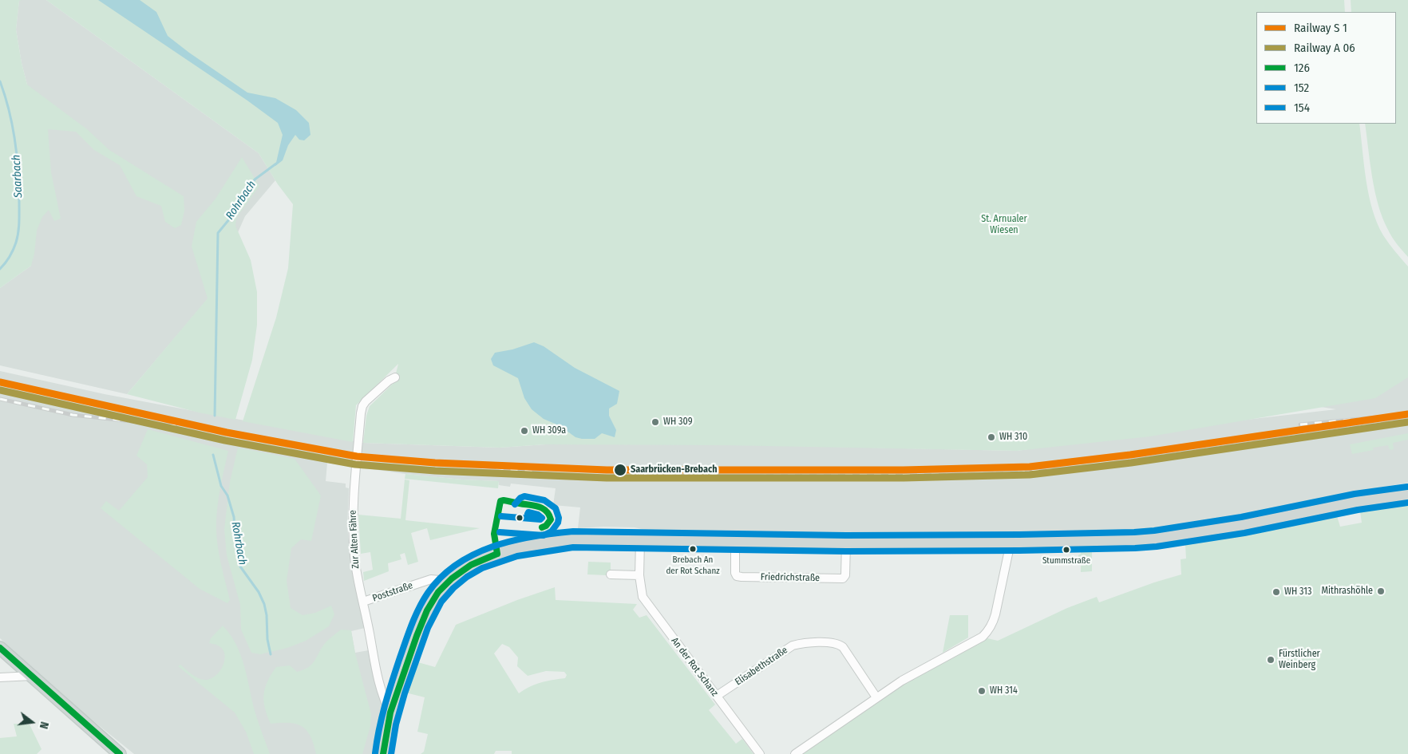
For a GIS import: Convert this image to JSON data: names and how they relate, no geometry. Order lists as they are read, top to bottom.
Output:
{
  "streets": {
    "street": [
      "Zur Alten Fähre",
      "Friedrichstraße",
      "Poststraße",
      "Elisabethstraße",
      "An der Rot Schanz"
    ]
  },
  "crossings": [
    ["Zur Alten Fähre", "Poststraße"],
    ["Elisabethstraße", "An der Rot Schanz"]
  ],
  "water": ["Saarbach", "Rohrbach"],
  "parks": ["St. Arnualer Wiesen"],
  "places": [
    "WH 309",
    "WH 309a",
    "WH 310",
    "Saarbrücken-Brebach",
    "Brebach An der Rot Schanz",
    "Stummstraße",
    "Mithrashöhle",
    "WH 313",
    "Fürstlicher Weinberg",
    "WH 314"
  ],
  "lines": ["transit line 154", "transit line 152", "transit line 126"],
  "legend": [
    "Railway S 1",
    "Railway A 06",
    "126",
    "152",
    "154"
  ],
  "north": "right"
}
